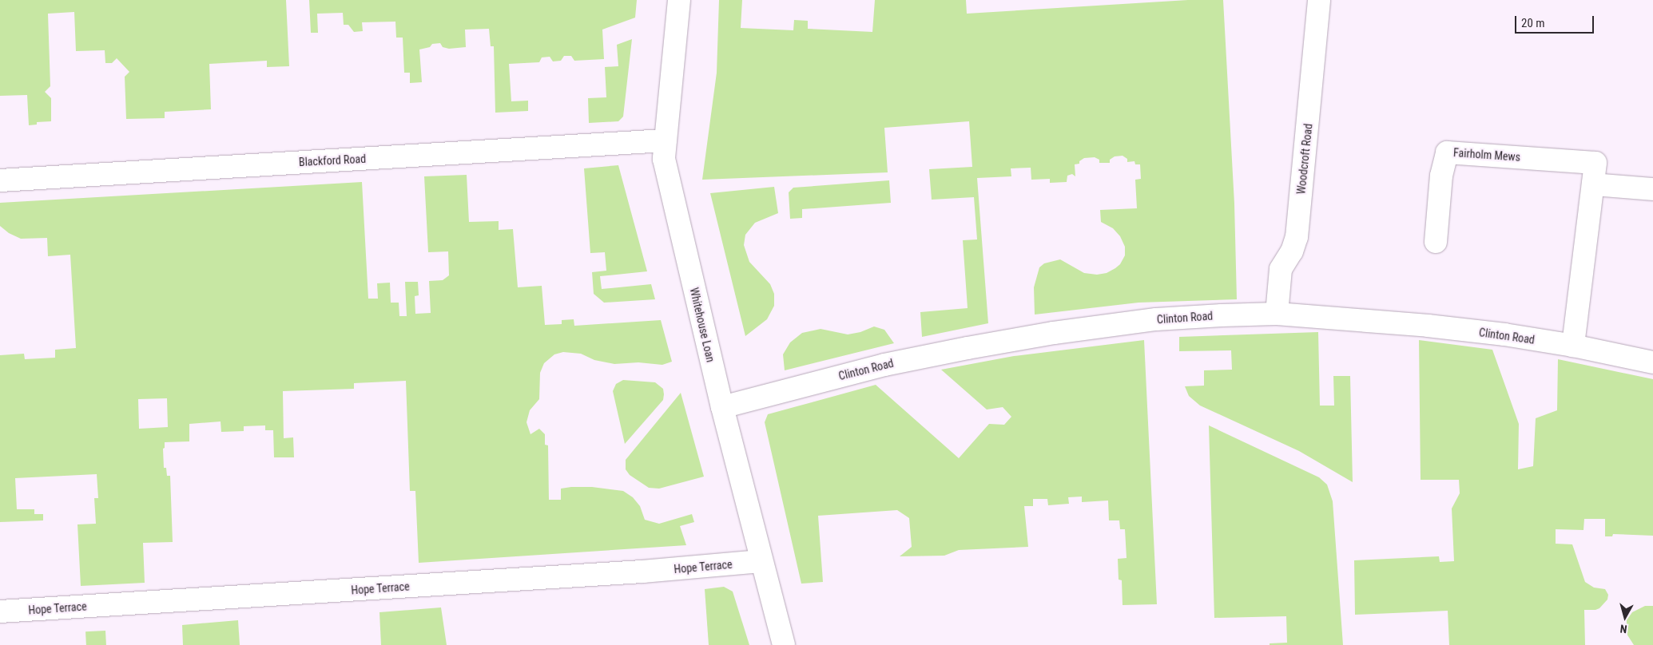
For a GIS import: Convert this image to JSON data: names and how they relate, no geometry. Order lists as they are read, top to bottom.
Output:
{
  "streets": {
    "street": [
      "Fairholm Mews",
      "Woodcroft Road",
      "Blackford Road",
      "Clinton Road",
      "Whitehouse Loan",
      "Hope Terrace"
    ]
  },
  "crossings": [
    ["Fairholm Mews", "Clinton Road"],
    ["Woodcroft Road", "Clinton Road"],
    ["Blackford Road", "Whitehouse Loan"],
    ["Clinton Road", "Whitehouse Loan"],
    ["Whitehouse Loan", "Hope Terrace"]
  ],
  "scale_bar": "20 m",
  "north": "bottom"
}
